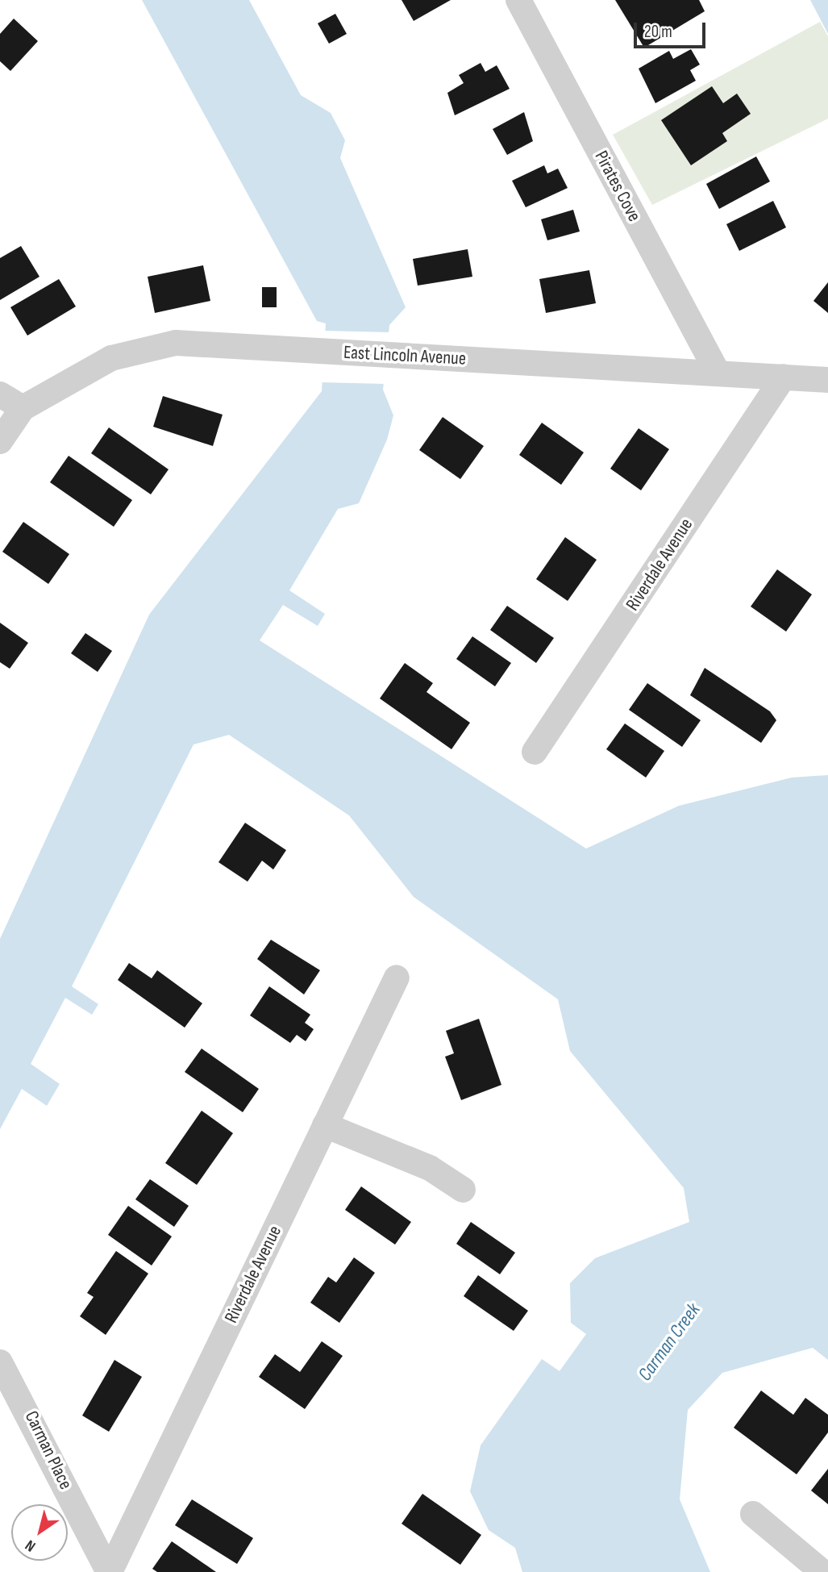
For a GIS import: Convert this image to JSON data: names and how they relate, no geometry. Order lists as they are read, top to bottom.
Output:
{
  "streets": {
    "street": [
      "Pirates Cove",
      "East Lincoln Avenue",
      "Riverdale Avenue",
      "Carman Place"
    ]
  },
  "crossings": [
    ["Pirates Cove", "East Lincoln Avenue"],
    ["East Lincoln Avenue", "Riverdale Avenue"],
    ["Riverdale Avenue", "Carman Place"]
  ],
  "water": ["Carman Creek"],
  "scale_bar": "20 m",
  "north": "bottom left"
}
